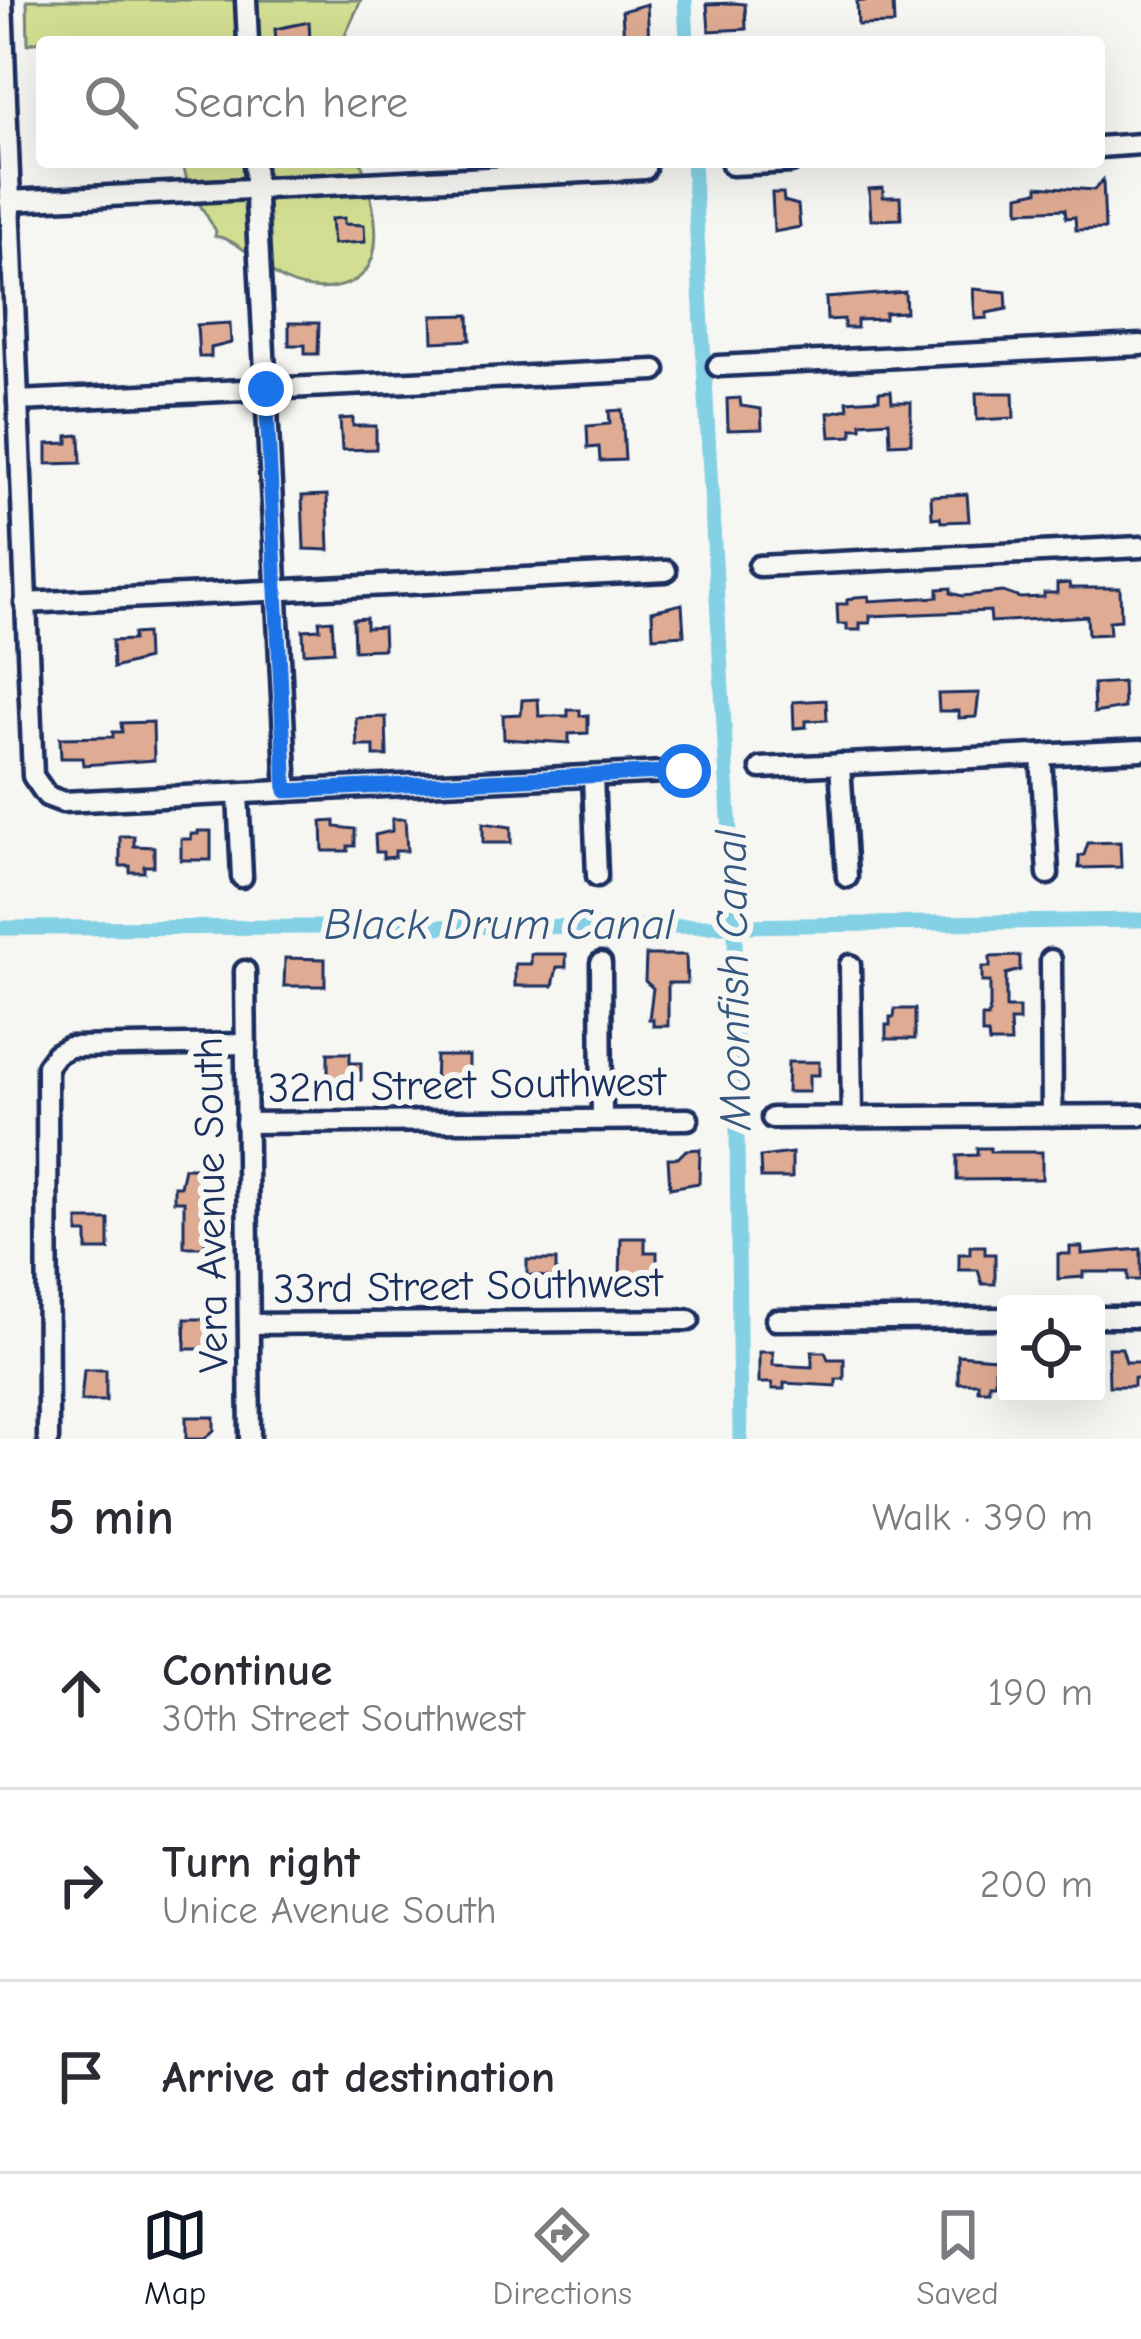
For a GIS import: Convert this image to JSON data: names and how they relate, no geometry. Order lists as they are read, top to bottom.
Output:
{
  "streets": {
    "street": ["32nd Street Southwest", "Vera Avenue South", "33rd Street Southwest"]
  },
  "crossings": [
    ["32nd Street Southwest", "Vera Avenue South"],
    ["Vera Avenue South", "33rd Street Southwest"]
  ],
  "water": ["Black Drum Canal", "Moonfish Canal"],
  "page": {
    "search": "Search here",
    "heading": ["5 min", "Walk · 390 m"],
    "list": [
      ["Continue", "30th Street Southwest", "190 m"],
      ["Turn right", "Unice Avenue South", "200 m"],
      "Arrive at destination"
    ],
    "nav": ["Map", "Directions", "Saved"]
  }
}
